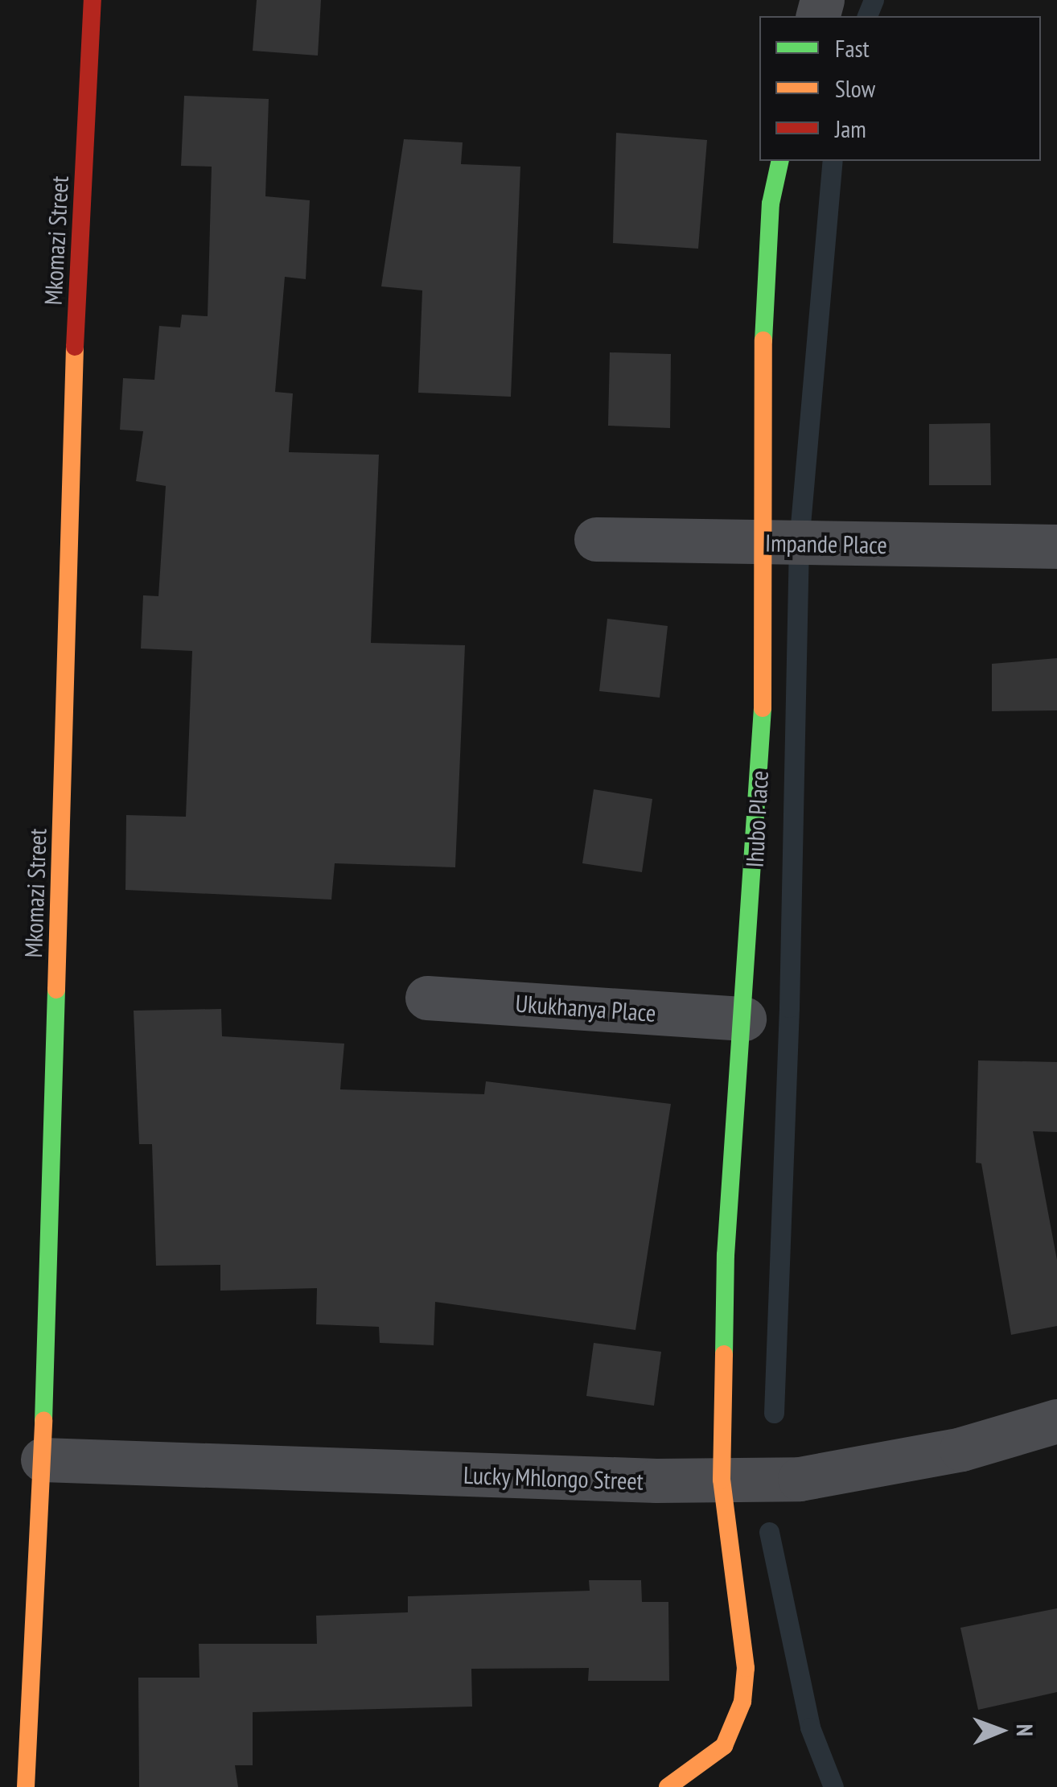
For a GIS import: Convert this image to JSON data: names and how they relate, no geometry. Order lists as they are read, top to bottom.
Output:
{
  "streets": {
    "street": [
      "Mkomazi Street",
      "Impande Place",
      "Ihubo Place",
      "Ukukhanya Place",
      "Lucky Mhlongo Street"
    ]
  },
  "crossings": [
    ["Mkomazi Street", "Lucky Mhlongo Street"],
    ["Impande Place", "Ihubo Place"],
    ["Ihubo Place", "Ukukhanya Place"],
    ["Ihubo Place", "Lucky Mhlongo Street"]
  ],
  "legend": ["Fast", "Slow", "Jam"],
  "north": "right"
}
